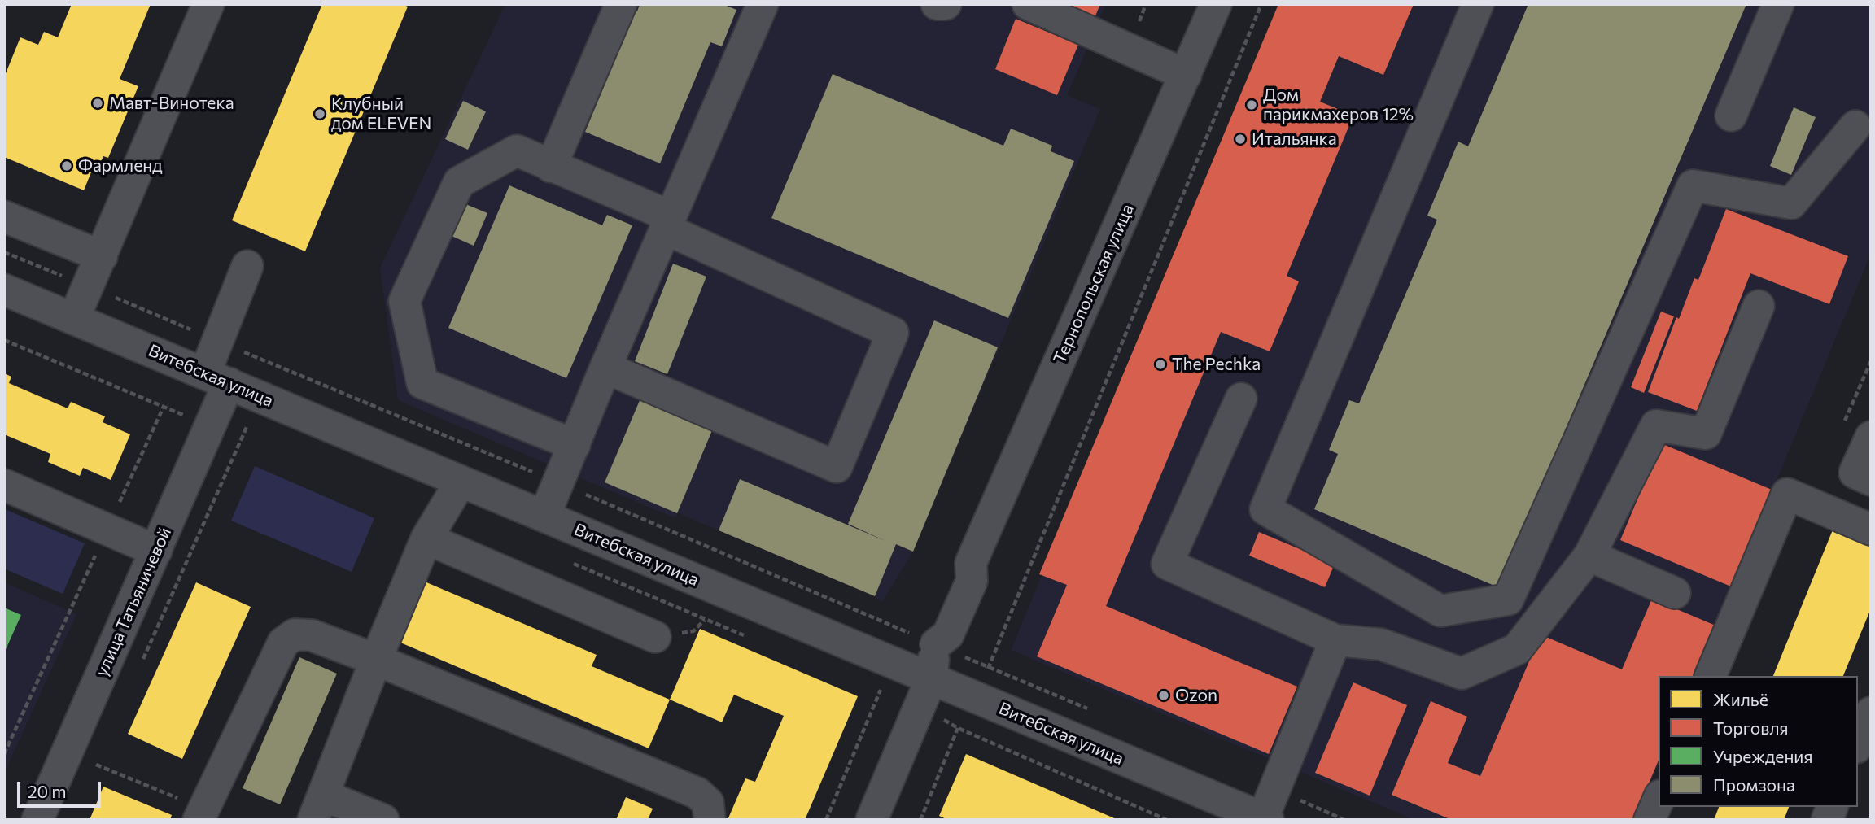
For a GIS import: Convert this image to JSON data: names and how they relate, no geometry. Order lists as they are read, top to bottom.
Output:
{
  "streets": {
    "street": ["Тернопольская улица", "Витебская улица", "улица Татьяничевой"]
  },
  "crossings": [
    ["Тернопольская улица", "Витебская улица"],
    ["Витебская улица", "улица Татьяничевой"]
  ],
  "places": [
    "Мавт-Винотека",
    "Дом парикмахеров 12%",
    "Клубный дом ELEVEN",
    "Итальянка",
    "Фармленд",
    "The Pechka",
    "Ozon"
  ],
  "legend": [
    "Жильё",
    "Торговля",
    "Учреждения",
    "Промзона"
  ],
  "scale_bar": "20 m"
}
